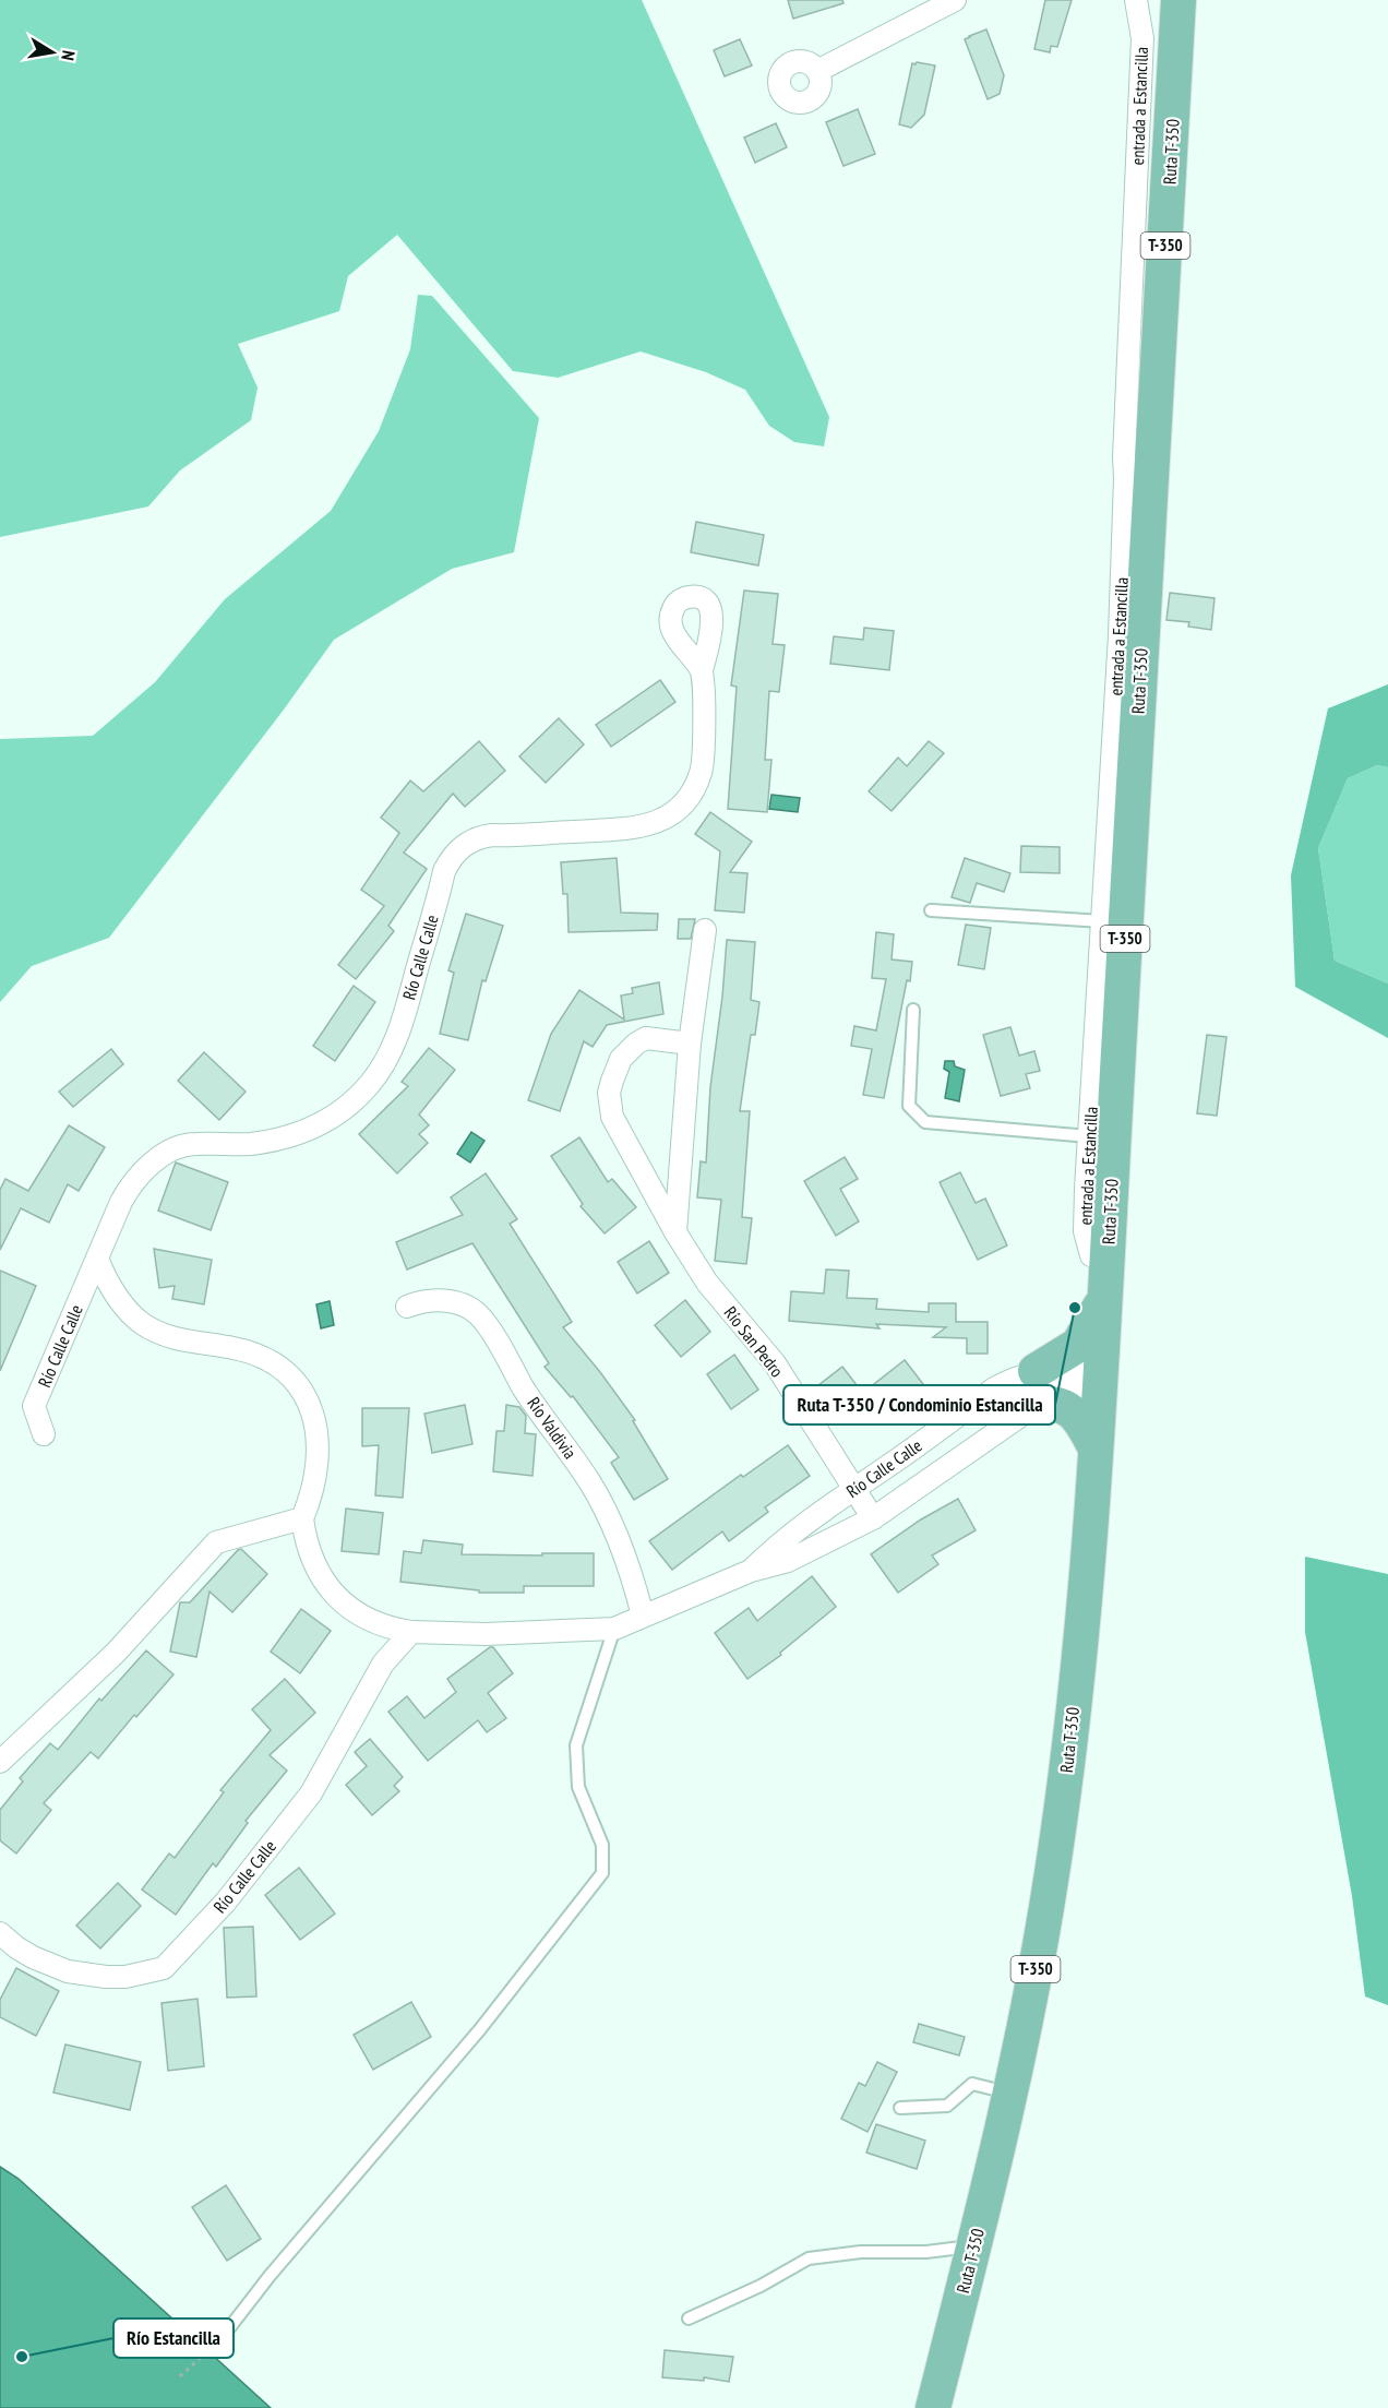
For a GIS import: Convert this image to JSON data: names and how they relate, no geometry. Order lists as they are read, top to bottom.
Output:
{
  "streets": {
    "main road": ["Ruta T-350", "T-350"],
    "street": [
      "entrada a Estancilla",
      "Río Calle Calle",
      "Río San Pedro",
      "Río Valdivia"
    ]
  },
  "crossings": [
    ["entrada a Estancilla", "Ruta T-350"],
    ["Ruta T-350", "Río Calle Calle"],
    ["Río Calle Calle", "Río San Pedro"],
    ["Río Calle Calle", "Río Valdivia"]
  ],
  "places": ["Ruta T-350 / Condominio Estancilla", "Río Estancilla"],
  "north": "right"
}
